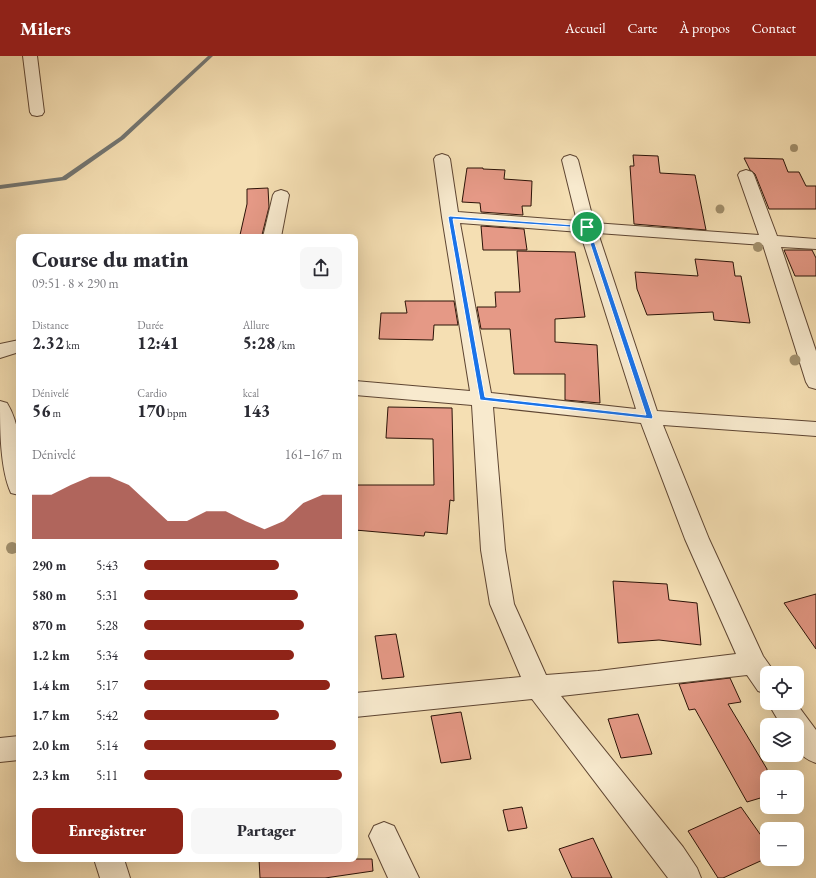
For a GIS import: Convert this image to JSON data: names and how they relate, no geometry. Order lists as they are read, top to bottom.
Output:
{
  "page": {
    "header": "Milers",
    "nav": [
      "Accueil",
      "Carte",
      "À propos",
      "Contact"
    ],
    "heading": ["Course du matin", "09:51 · 8 × 290 m"],
    "stats": [
      ["Distance", "2.32 km"],
      ["Durée", "12:41"],
      ["Allure", "5:28 /km"],
      ["Dénivelé", "56 m"],
      ["Cardio", "170 bpm"],
      ["kcal", "143"]
    ],
    "chart": ["Dénivelé", "161–167 m"],
    "list": [
      {
        "name": "290 m",
        "note": "5:43"
      },
      {
        "name": "580 m",
        "note": "5:31"
      },
      {
        "name": "870 m",
        "note": "5:28"
      },
      {
        "name": "1.2 km",
        "note": "5:34"
      },
      {
        "name": "1.4 km",
        "note": "5:17"
      },
      {
        "name": "1.7 km",
        "note": "5:42"
      },
      {
        "name": "2.0 km",
        "note": "5:14"
      },
      {
        "name": "2.3 km",
        "note": "5:11"
      }
    ],
    "map_buttons": ["+", "−"],
    "buttons": ["Enregistrer", "Partager"]
  }
}
